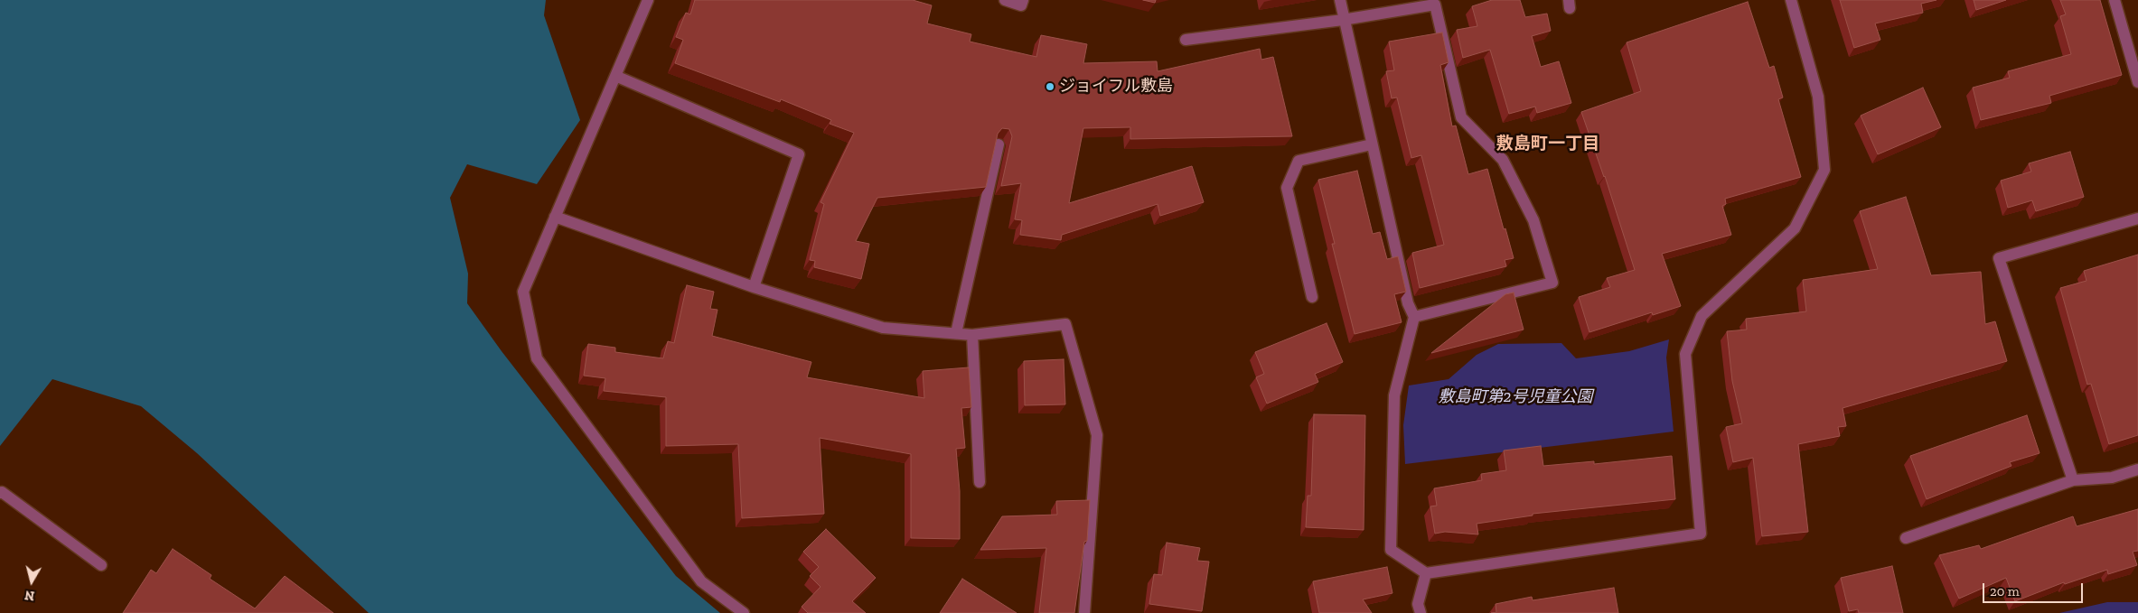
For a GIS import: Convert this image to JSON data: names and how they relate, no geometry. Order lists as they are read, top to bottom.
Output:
{
  "districts": ["敷島町一丁目"],
  "parks": ["敷島町第2号児童公園"],
  "places": ["ジョイフル敷島"],
  "scale_bar": "20 m",
  "north": "bottom"
}
